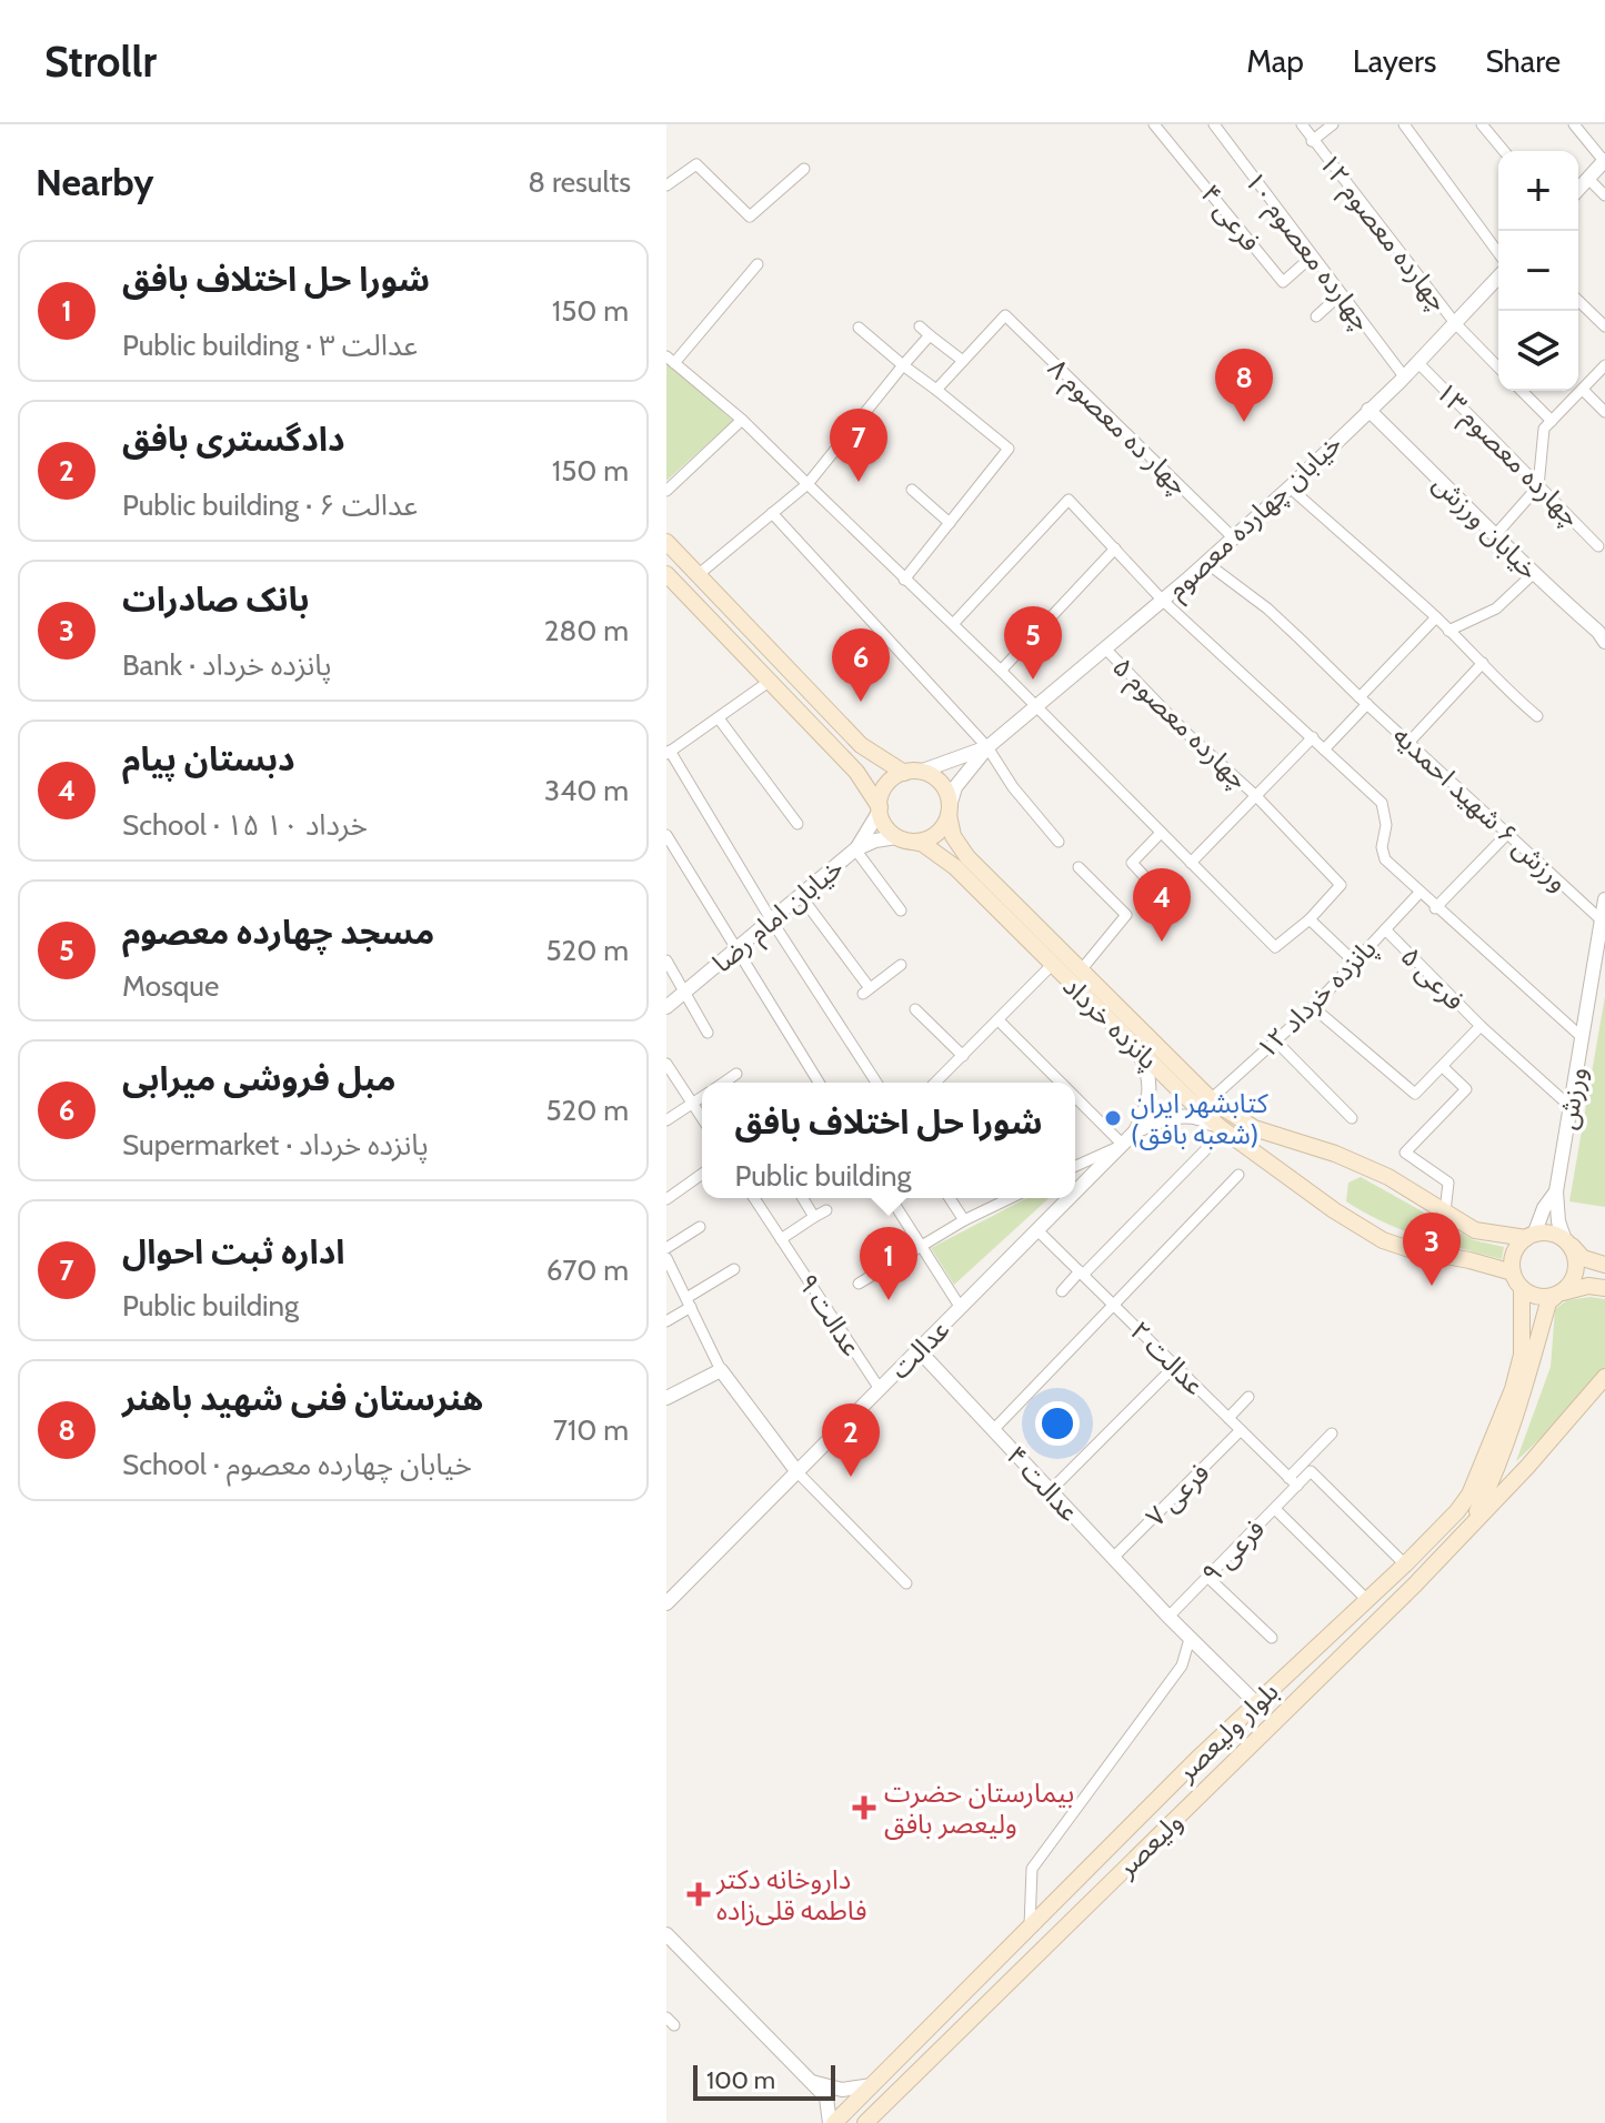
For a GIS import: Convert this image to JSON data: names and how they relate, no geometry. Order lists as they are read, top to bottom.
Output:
{
  "streets": {
    "main road": ["پانزده خرداد", "بلوار ولیعصر", "ولیعصر"],
    "street": [
      "فرعی ۴",
      "چهارده معصوم ۱۲",
      "چهارده معصوم ۱۰",
      "چهار ده معصوم ۸",
      "چهارده معصوم ۱۳",
      "خیابان چهارده معصوم",
      "خیابان ورزش",
      "چهارده معصوم ۵",
      "ورزش ۶ شهید احمدیه",
      "خیابان امام رضا",
      "فرعی ۵",
      "پانزده خرداد ۱۲",
      "ورزش",
      "عدالت ۹",
      "عدالت",
      "عدالت ۲",
      "عدالت ۴",
      "فرعی ۷",
      "فرعی ۹"
    ]
  },
  "crossings": [
    ["فرعی ۴", "چهارده معصوم ۱۰"],
    ["چهارده معصوم ۱۲", "خیابان چهارده معصوم"],
    ["چهارده معصوم ۱۰", "خیابان چهارده معصوم"],
    ["چهار ده معصوم ۸", "خیابان چهارده معصوم"],
    ["چهارده معصوم ۱۳", "خیابان چهارده معصوم"],
    ["خیابان چهارده معصوم", "خیابان ورزش"],
    ["خیابان چهارده معصوم", "چهارده معصوم ۵"],
    ["خیابان چهارده معصوم", "ورزش ۶ شهید احمدیه"],
    ["ورزش ۶ شهید احمدیه", "ورزش"],
    ["خیابان امام رضا", "پانزده خرداد"],
    ["فرعی ۵", "پانزده خرداد ۱۲"],
    ["فرعی ۵", "ورزش"],
    ["پانزده خرداد ۱۲", "پانزده خرداد"],
    ["پانزده خرداد", "ورزش"],
    ["پانزده خرداد", "عدالت"],
    ["پانزده خرداد", "بلوار ولیعصر"],
    ["پانزده خرداد", "ولیعصر"],
    ["ورزش", "بلوار ولیعصر"],
    ["ورزش", "ولیعصر"],
    ["عدالت ۹", "عدالت"],
    ["عدالت", "عدالت ۲"],
    ["عدالت", "عدالت ۴"],
    ["عدالت ۲", "فرعی ۷"],
    ["عدالت ۲", "فرعی ۹"],
    ["عدالت ۴", "فرعی ۷"],
    ["عدالت ۴", "فرعی ۹"],
    ["عدالت ۴", "بلوار ولیعصر"],
    ["بلوار ولیعصر", "ولیعصر"]
  ],
  "places": {
    "other": ["کتابشهر ایران (شعبه بافق)"],
    "health": ["بیمارستان حضرت ولیعصر بافق", "داروخانه دکتر فاطمه قلی‌زاده"]
  },
  "scale_bar": "100 m",
  "page": {
    "header": "Strollr",
    "nav": ["Map", "Layers", "Share"],
    "heading": ["Nearby", "8 results"],
    "map_buttons": ["+", "−"],
    "list": [
      {
        "mark": "1",
        "name": "شورا حل اختلاف بافق",
        "note": "Public building · عدالت ۳",
        "value": "150 m"
      },
      {
        "mark": "2",
        "name": "دادگستری بافق",
        "note": "Public building · عدالت ۶",
        "value": "150 m"
      },
      {
        "mark": "3",
        "name": "بانک صادرات",
        "note": "Bank · پانزده خرداد",
        "value": "280 m"
      },
      {
        "mark": "4",
        "name": "دبستان پیام",
        "note": "School · ۱۵ خرداد ۱۰",
        "value": "340 m"
      },
      {
        "mark": "5",
        "name": "مسجد چهارده معصوم",
        "note": "Mosque",
        "value": "520 m"
      },
      {
        "mark": "6",
        "name": "مبل فروشی میرابی",
        "note": "Supermarket · پانزده خرداد",
        "value": "520 m"
      },
      {
        "mark": "7",
        "name": "اداره ثبت احوال",
        "note": "Public building",
        "value": "670 m"
      },
      {
        "mark": "8",
        "name": "هنرستان فنی شهید باهنر",
        "note": "School · خیابان چهارده معصوم",
        "value": "710 m"
      }
    ],
    "pins": [
      "8",
      "7",
      "5",
      "6",
      "4",
      "3",
      "1",
      "2"
    ],
    "popup": ["شورا حل اختلاف بافق", "Public building"],
    "scale": "100 m"
  }
}
